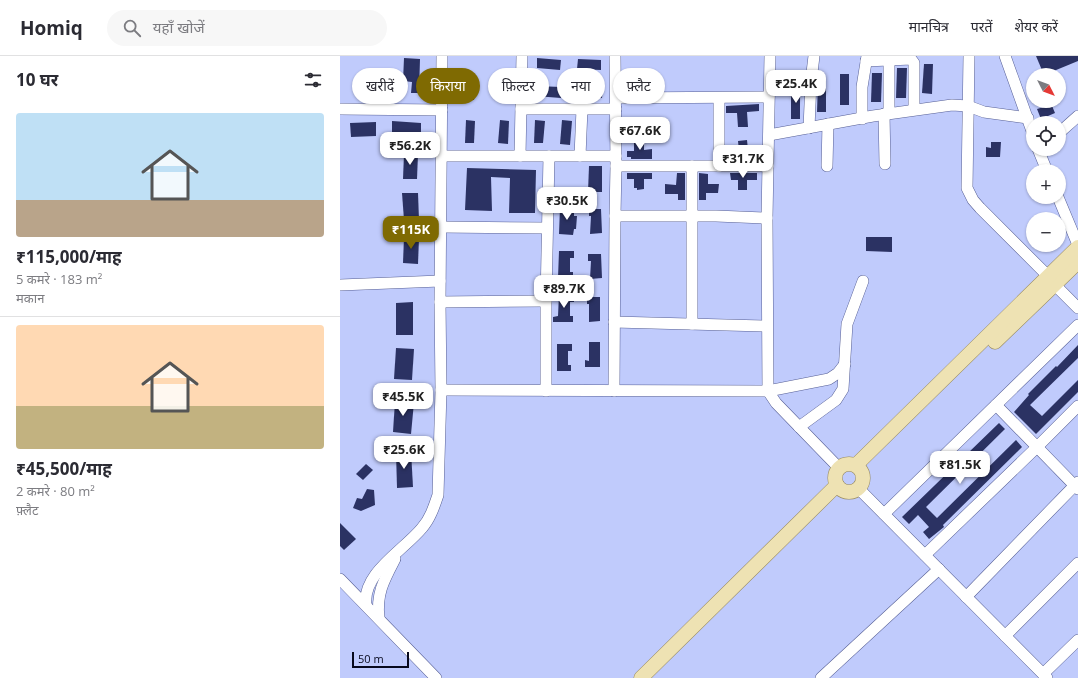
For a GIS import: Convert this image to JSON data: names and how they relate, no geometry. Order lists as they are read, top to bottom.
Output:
{
  "scale_bar": "50 m",
  "north": "bottom right",
  "page": {
    "header": "Homiq",
    "search": "यहाँ खोजें",
    "nav": ["मानचित्र", "परतें", "शेयर करें"],
    "heading": "10 घर",
    "map_buttons": ["+", "−"],
    "chip": [
      "खरीदें",
      "किराया",
      "फ़िल्टर",
      "नया",
      "फ़्लैट"
    ],
    "price": [
      "₹25.4K",
      "₹67.6K",
      "₹56.2K",
      "₹31.7K",
      "₹30.5K",
      "₹115K",
      "₹89.7K",
      "₹45.5K",
      "₹25.6K",
      "₹81.5K"
    ],
    "list": [
      {
        "name": "₹115,000/माह",
        "note": "5 कमरे · 183 m² · मकान"
      },
      {
        "name": "₹45,500/माह",
        "note": "2 कमरे · 80 m² · फ़्लैट"
      }
    ],
    "scale": "50 m"
  }
}
